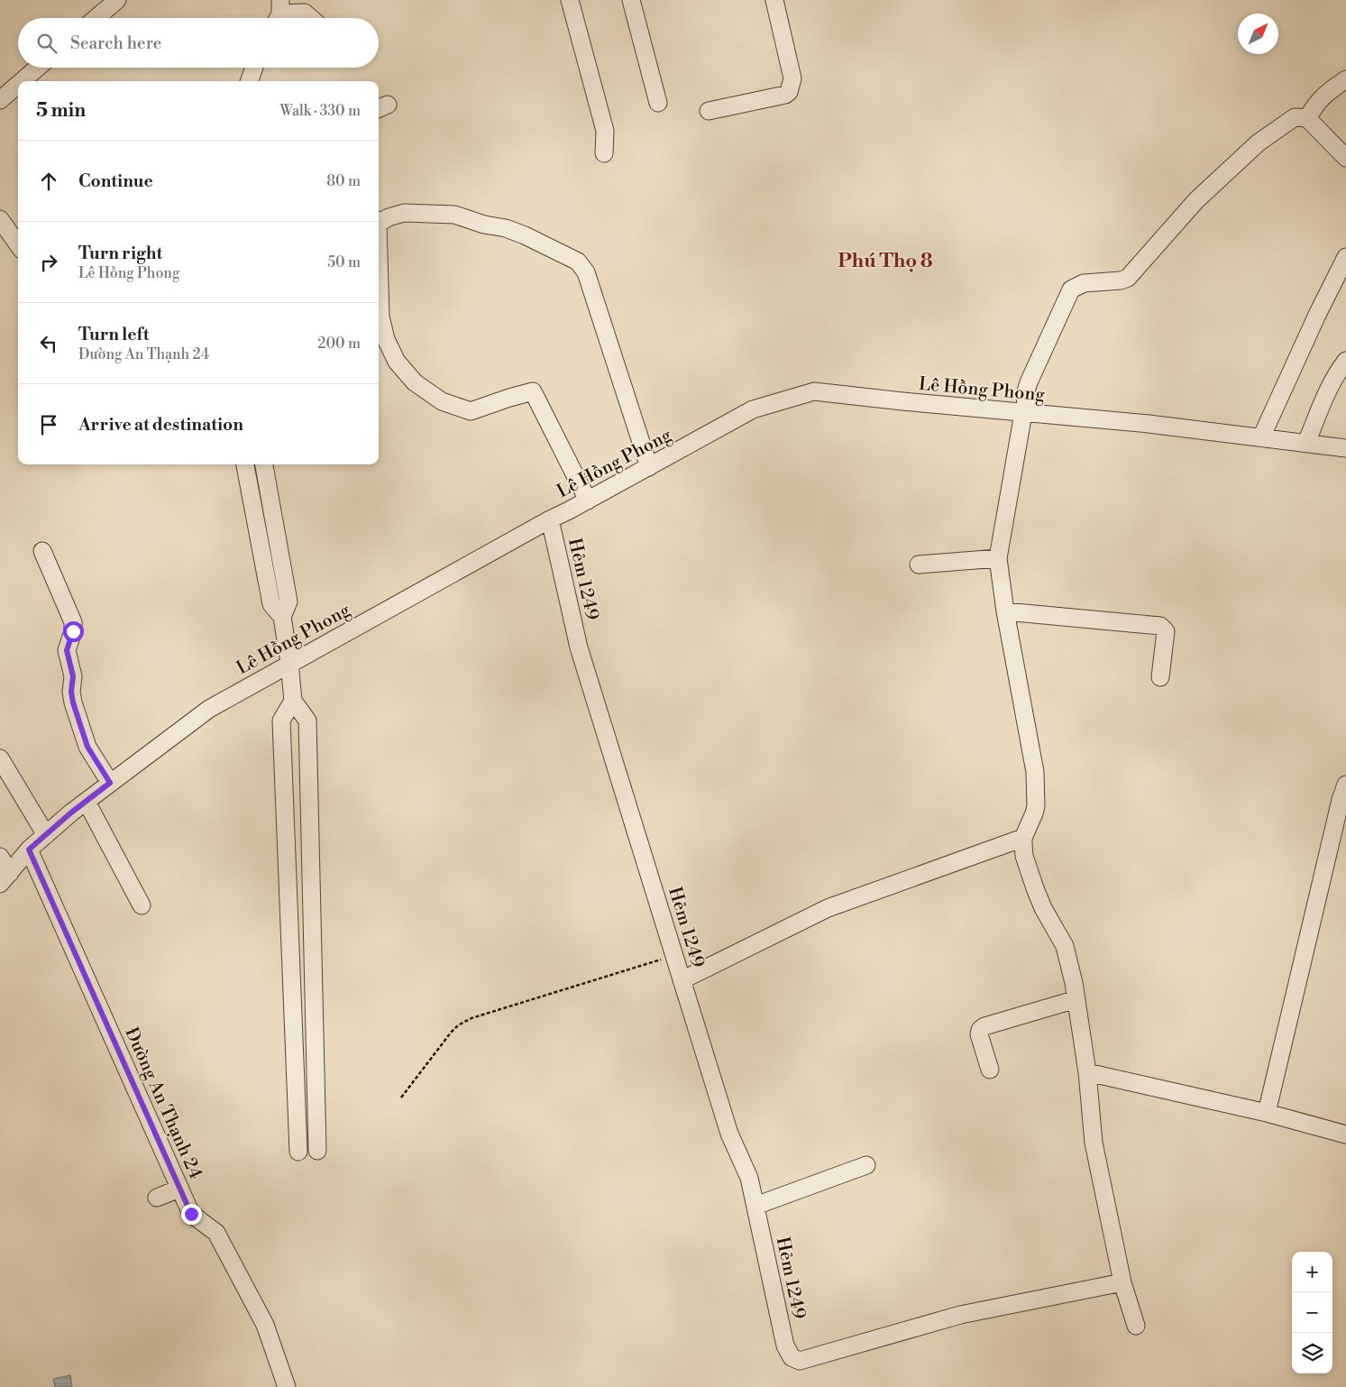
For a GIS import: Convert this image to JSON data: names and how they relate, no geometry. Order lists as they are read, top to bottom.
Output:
{
  "streets": {
    "street": ["Lê Hồng Phong", "Hẻm 1249", "Đường An Thạnh 24"]
  },
  "crossings": [
    ["Lê Hồng Phong", "Hẻm 1249"],
    ["Lê Hồng Phong", "Đường An Thạnh 24"]
  ],
  "districts": ["Phú Thọ 8"],
  "north": "top right",
  "page": {
    "search": "Search here",
    "heading": ["5 min", "Walk · 330 m"],
    "list": [
      ["Continue", "80 m"],
      ["Turn right", "Lê Hồng Phong", "50 m"],
      ["Turn left", "Đường An Thạnh 24", "200 m"],
      "Arrive at destination"
    ],
    "map_buttons": ["+", "−"]
  }
}
